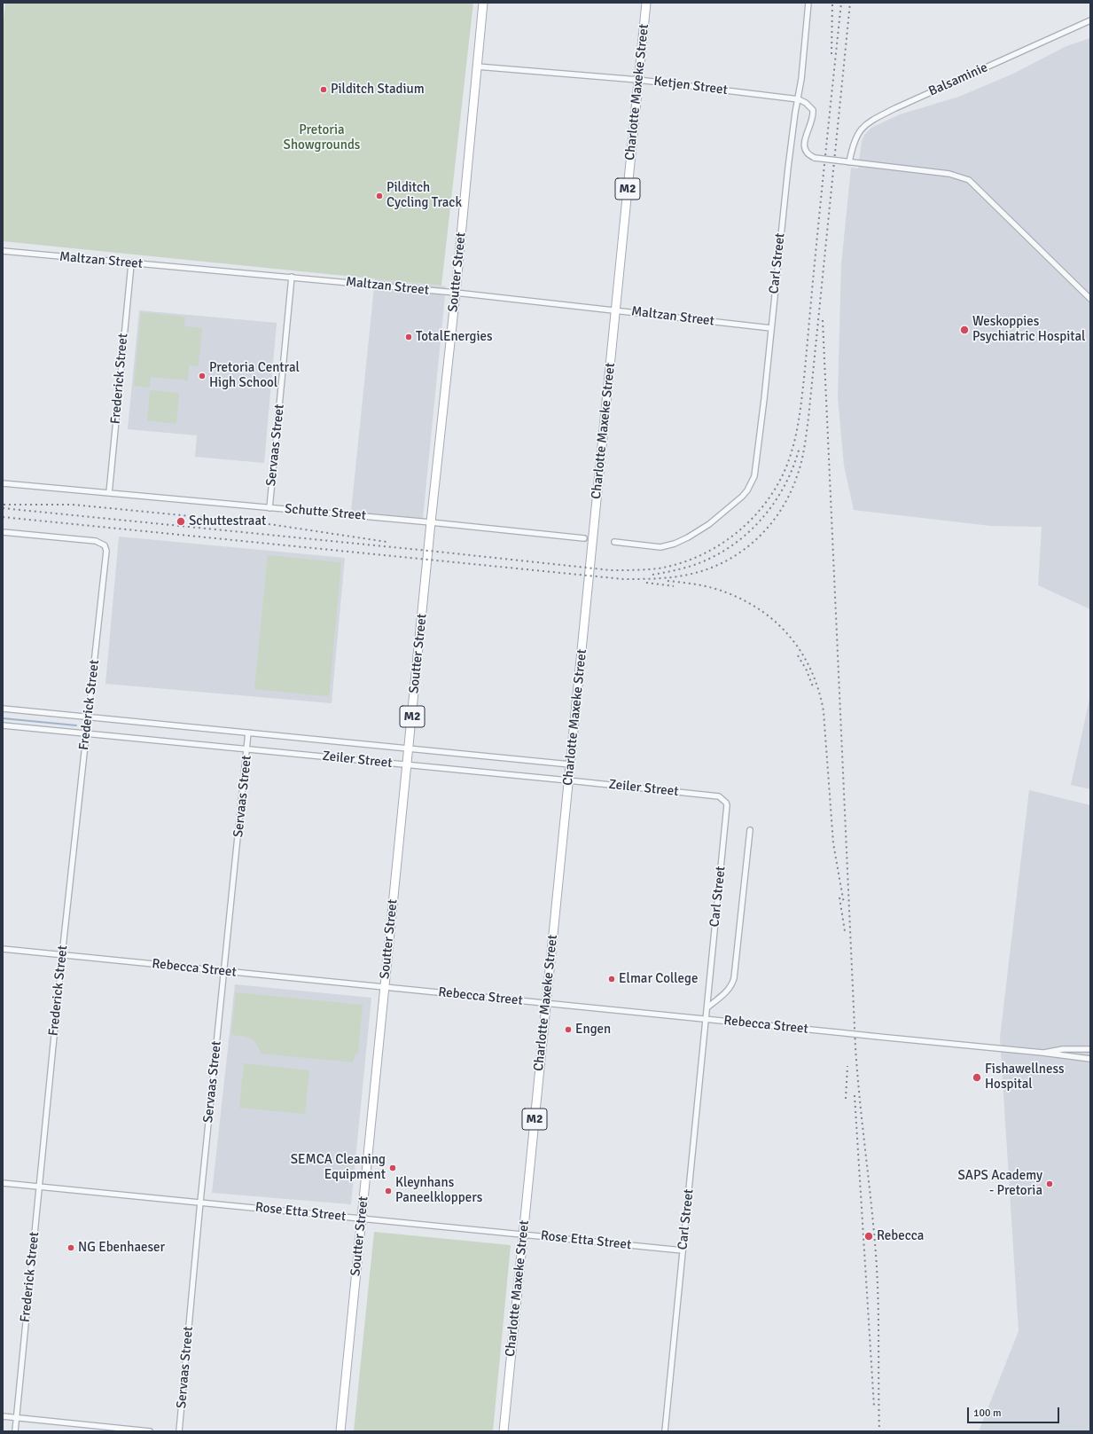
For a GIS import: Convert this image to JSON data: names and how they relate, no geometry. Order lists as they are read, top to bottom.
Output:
{
  "streets": {
    "main road": ["Charlotte Maxeke Street", "M2", "Soutter Street"],
    "street": [
      "Balsaminie",
      "Ketjen Street",
      "Maltzan Street",
      "Carl Street",
      "Frederick Street",
      "Servaas Street",
      "Schutte Street",
      "Zeiler Street",
      "Rebecca Street",
      "Rose Etta Street"
    ]
  },
  "crossings": [
    ["Ketjen Street", "Charlotte Maxeke Street"],
    ["Ketjen Street", "Carl Street"],
    ["Ketjen Street", "Soutter Street"],
    ["Charlotte Maxeke Street", "Maltzan Street"],
    ["Charlotte Maxeke Street", "Zeiler Street"],
    ["Charlotte Maxeke Street", "Rebecca Street"],
    ["Charlotte Maxeke Street", "Rose Etta Street"],
    ["Maltzan Street", "Carl Street"],
    ["Maltzan Street", "Soutter Street"],
    ["Maltzan Street", "Frederick Street"],
    ["Maltzan Street", "Servaas Street"],
    ["Carl Street", "Zeiler Street"],
    ["Carl Street", "Rebecca Street"],
    ["Carl Street", "Rose Etta Street"],
    ["Soutter Street", "Schutte Street"],
    ["Soutter Street", "Zeiler Street"],
    ["Soutter Street", "Rebecca Street"],
    ["Soutter Street", "Rose Etta Street"],
    ["Frederick Street", "Schutte Street"],
    ["Frederick Street", "Zeiler Street"],
    ["Frederick Street", "Rebecca Street"],
    ["Frederick Street", "Rose Etta Street"],
    ["Servaas Street", "Schutte Street"],
    ["Servaas Street", "Zeiler Street"],
    ["Servaas Street", "Rebecca Street"],
    ["Servaas Street", "Rose Etta Street"]
  ],
  "parks": ["Pretoria Showgrounds"],
  "places": [
    "Pilditch Stadium",
    "Pilditch Cycling Track",
    "Weskoppies Psychiatric Hospital",
    "TotalEnergies",
    "Pretoria Central High School",
    "Schuttestraat",
    "Elmar College",
    "Engen",
    "Fishawellness Hospital",
    "SEMCA Cleaning Equipment",
    "SAPS Academy - Pretoria",
    "Kleynhans Paneelkloppers",
    "Rebecca",
    "NG Ebenhaeser"
  ],
  "scale_bar": "100 m"
}
